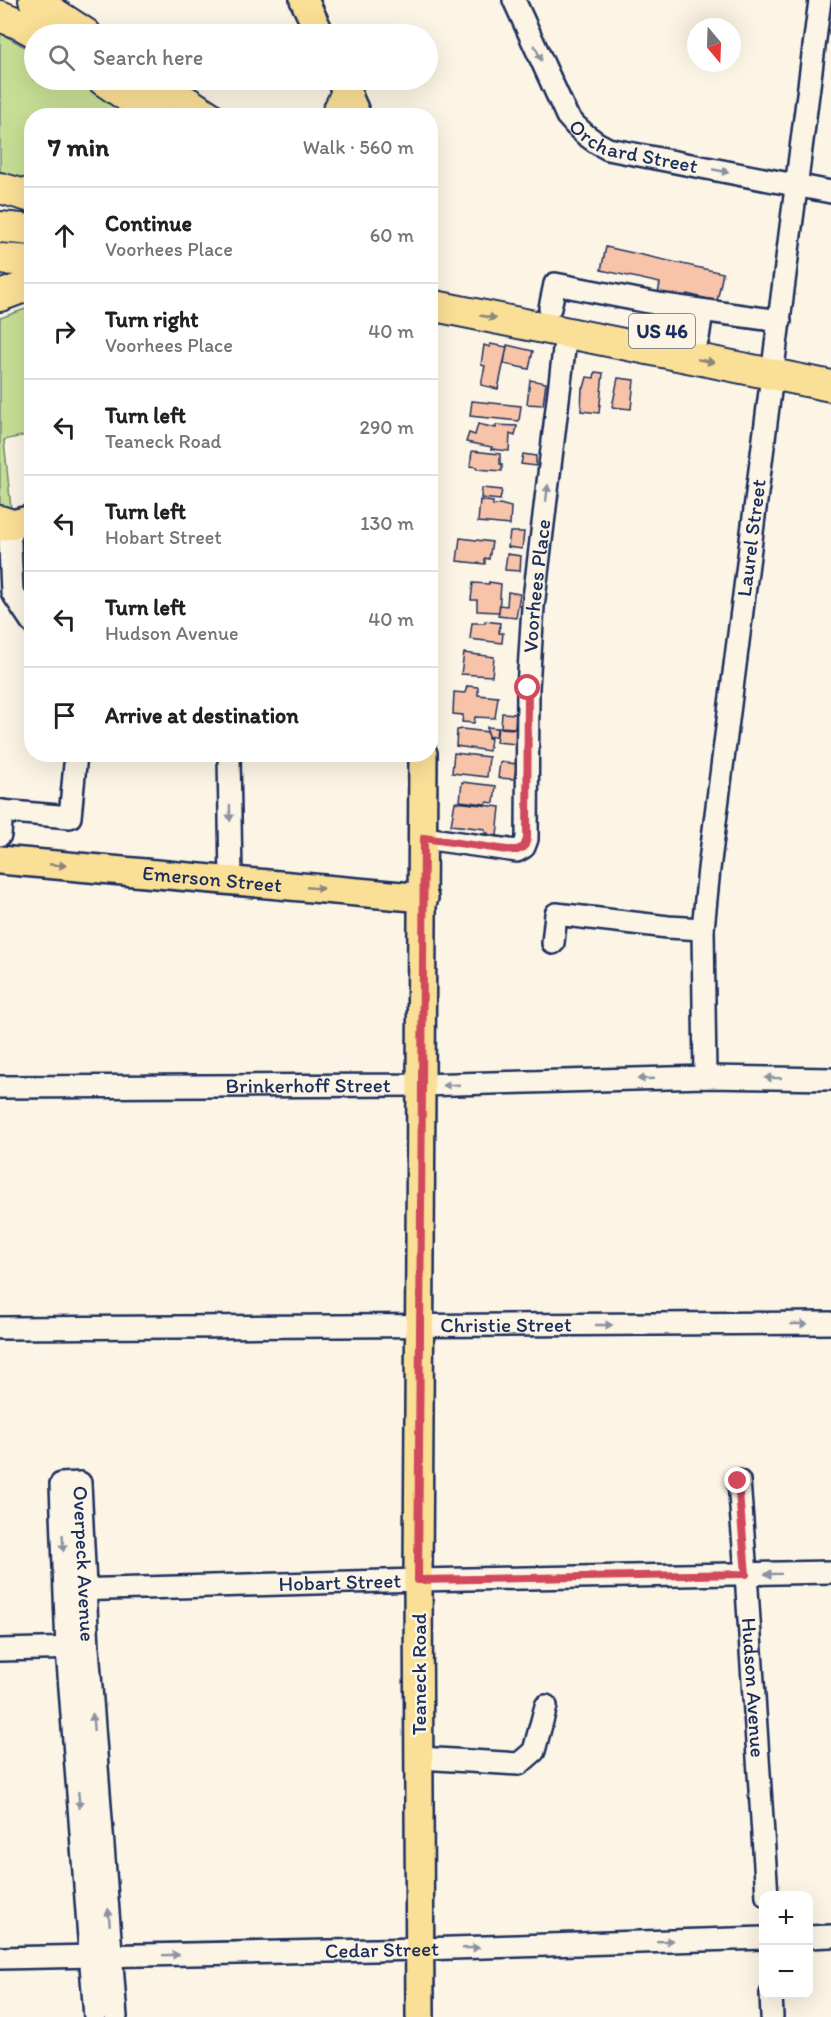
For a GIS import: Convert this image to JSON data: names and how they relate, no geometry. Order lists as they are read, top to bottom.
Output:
{
  "streets": {
    "highway": ["US 46"],
    "main road": ["Emerson Street", "Teaneck Road"],
    "street": [
      "Orchard Street",
      "Laurel Street",
      "Voorhees Place",
      "Brinkerhoff Street",
      "Christie Street",
      "Overpeck Avenue",
      "Hobart Street",
      "Hudson Avenue",
      "Cedar Street"
    ]
  },
  "crossings": [
    ["Orchard Street", "Laurel Street"],
    ["US 46", "Laurel Street"],
    ["US 46", "Voorhees Place"],
    ["Laurel Street", "Brinkerhoff Street"],
    ["Voorhees Place", "Teaneck Road"],
    ["Emerson Street", "Teaneck Road"],
    ["Brinkerhoff Street", "Teaneck Road"],
    ["Christie Street", "Teaneck Road"],
    ["Overpeck Avenue", "Hobart Street"],
    ["Overpeck Avenue", "Cedar Street"],
    ["Hobart Street", "Teaneck Road"],
    ["Hobart Street", "Hudson Avenue"],
    ["Teaneck Road", "Cedar Street"]
  ],
  "one_way": [
    "Orchard Street",
    "Voorhees Place",
    "Emerson Street",
    "Brinkerhoff Street",
    "Christie Street",
    "Cedar Street"
  ],
  "north": "bottom",
  "page": {
    "search": "Search here",
    "heading": ["7 min", "Walk · 560 m"],
    "list": [
      ["Continue", "Voorhees Place", "60 m"],
      ["Turn right", "Voorhees Place", "40 m"],
      ["Turn left", "Teaneck Road", "290 m"],
      ["Turn left", "Hobart Street", "130 m"],
      ["Turn left", "Hudson Avenue", "40 m"],
      "Arrive at destination"
    ],
    "map_buttons": ["+", "−"]
  }
}
